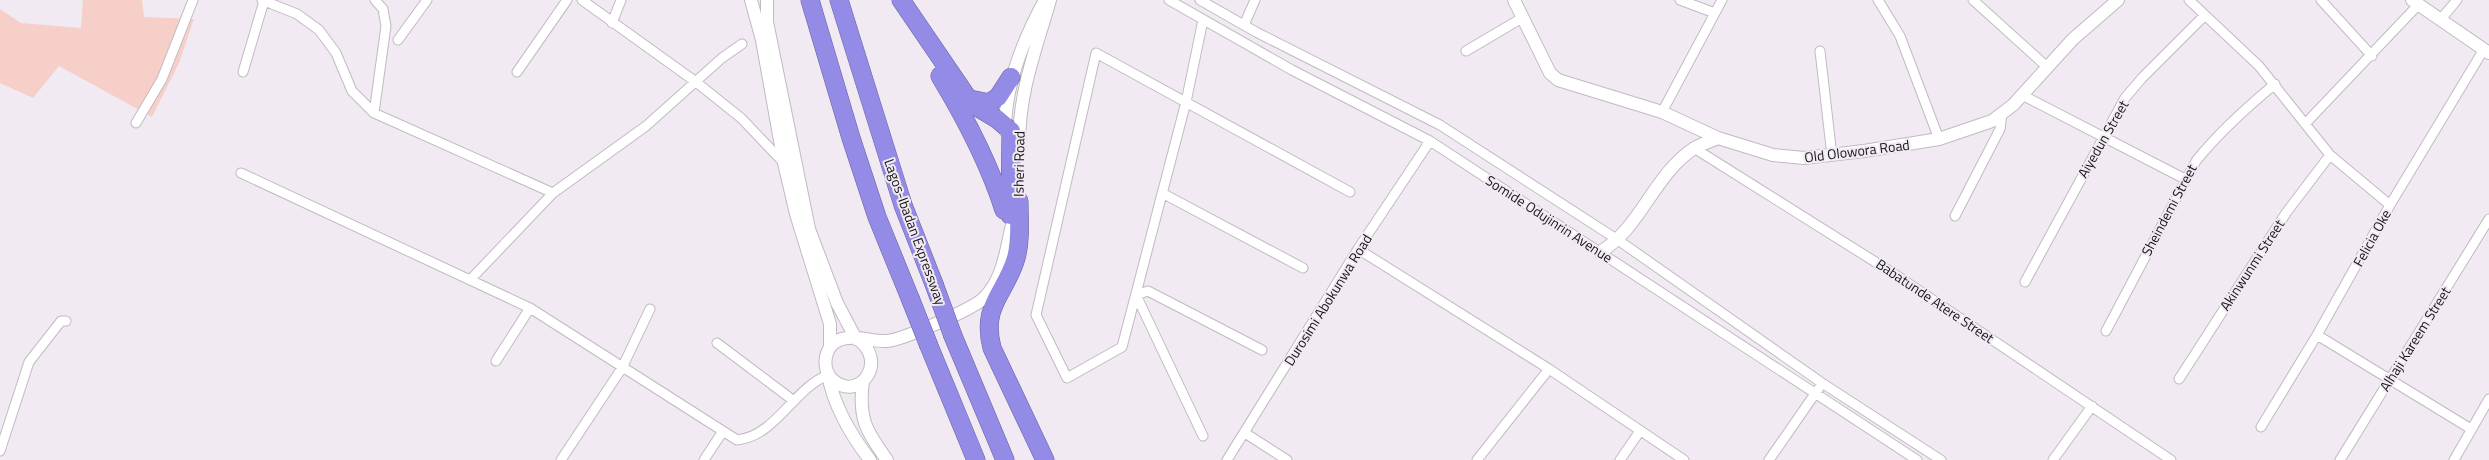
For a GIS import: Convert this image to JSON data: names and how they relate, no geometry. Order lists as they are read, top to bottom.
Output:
{
  "streets": {
    "highway": ["Lagos-Ibadan Expressway"],
    "main road": ["Old Olowora Road", "Isheri Road"],
    "street": [
      "Aiyedun Street",
      "Sheindemi Street",
      "Somide Odujinrin Avenue",
      "Felicia Oke",
      "Akinwunmi Street",
      "Durosimi Abokunwa Road",
      "Babatunde Atere Street",
      "Alhaji Kareem Street"
    ]
  },
  "crossings": [
    ["Somide Odujinrin Avenue", "Durosimi Abokunwa Road"]
  ]
}
